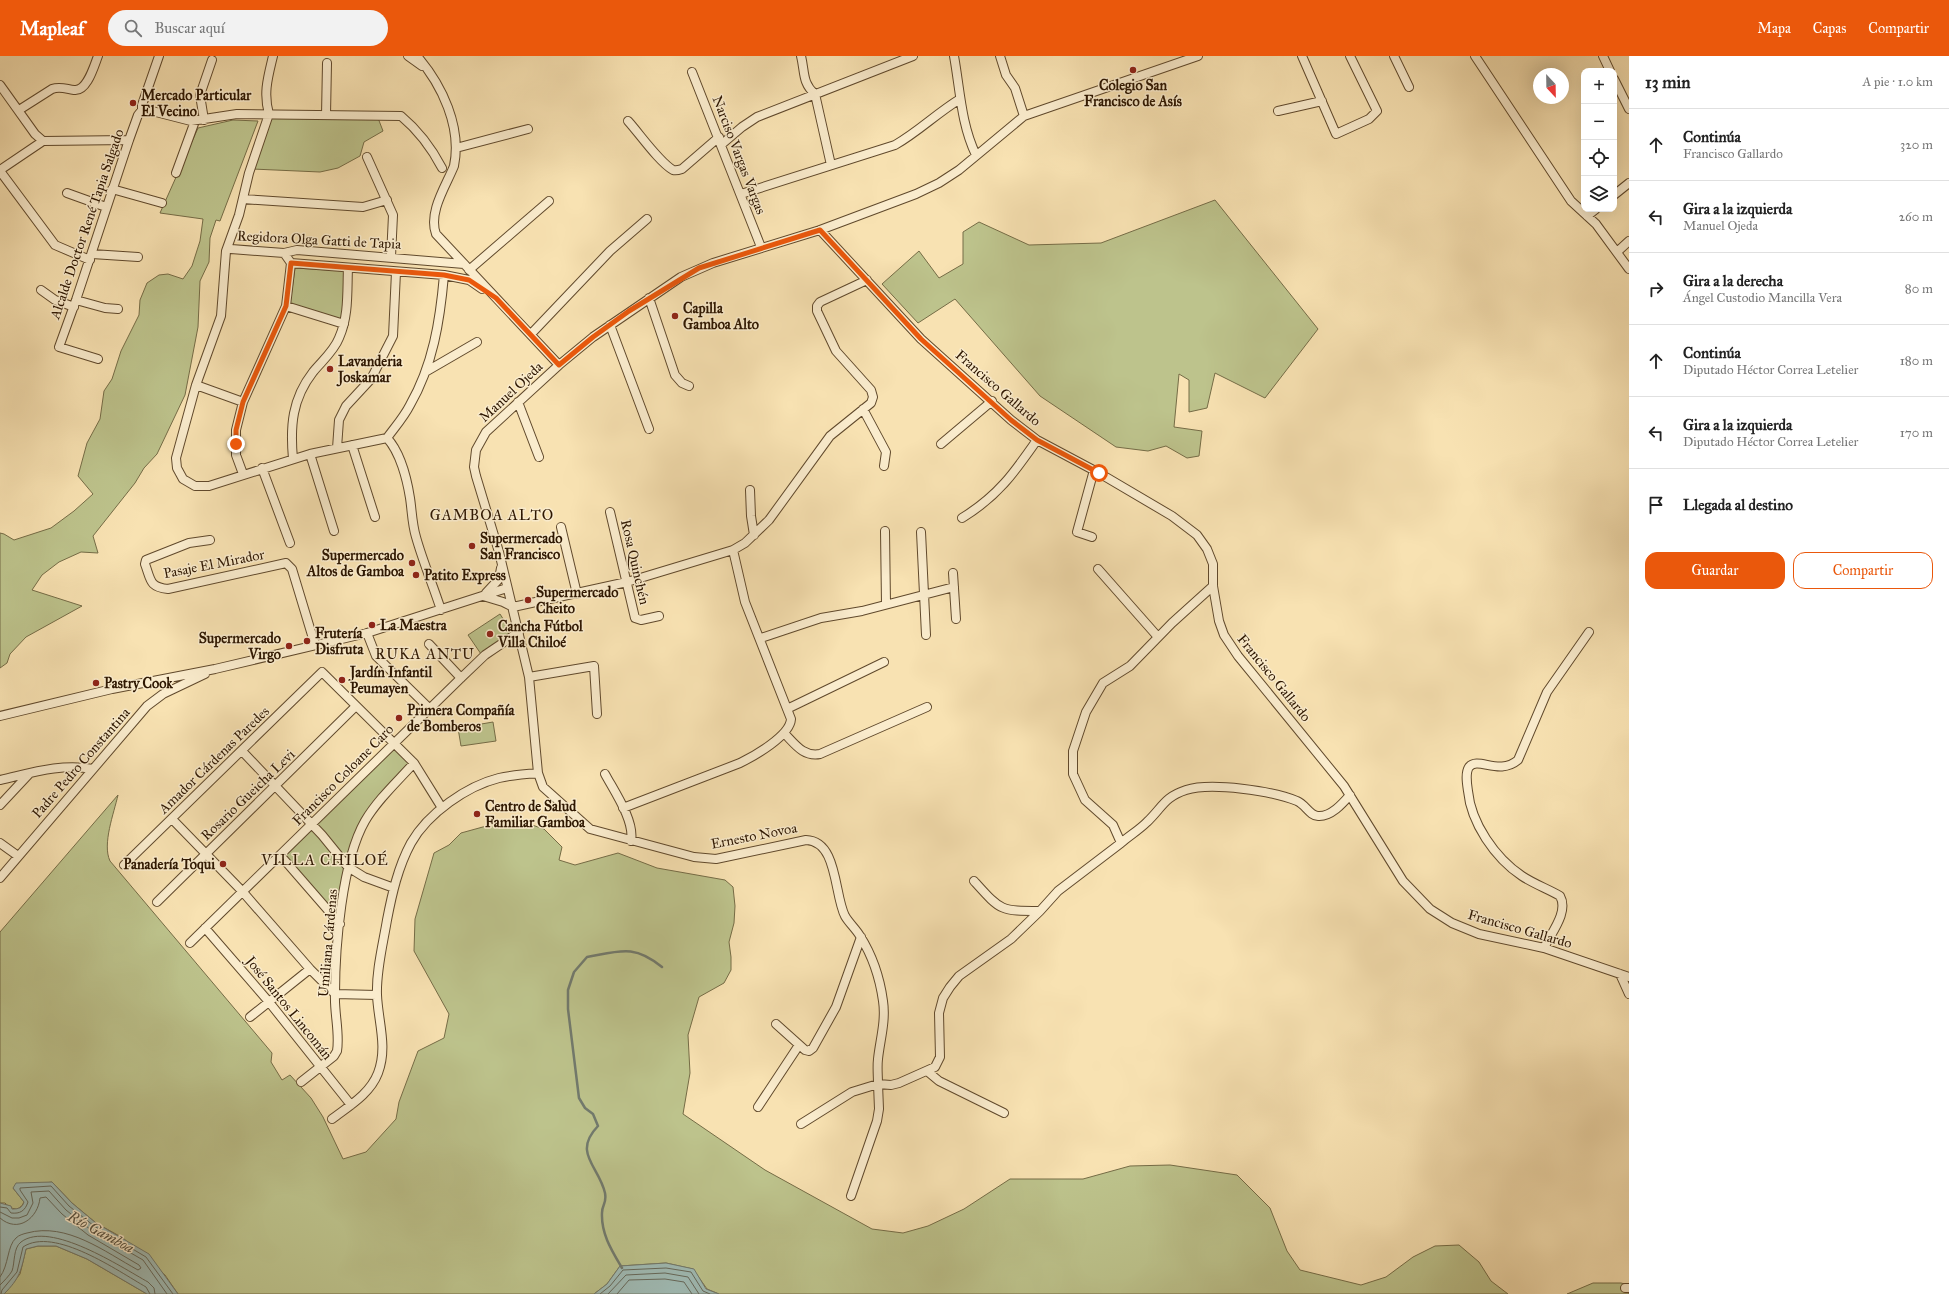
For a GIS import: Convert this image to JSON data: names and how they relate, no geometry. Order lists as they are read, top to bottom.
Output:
{
  "streets": {
    "street": [
      "Narciso Vargas Vargas",
      "Alcalde Doctor René Tapia Salgado",
      "Regidora Olga Gatti de Tapia",
      "Francisco Gallardo",
      "Manuel Ojeda",
      "Rosa Quinchén",
      "Pasaje El Mirador",
      "Amador Cárdenas Paredes",
      "Padre Pedro Constantina",
      "Francisco Coloane Caro",
      "Rosario Gueicha Levi",
      "Ernesto Novoa",
      "Umiliana Cárdenas",
      "José Santos Lincomán"
    ]
  },
  "crossings": [
    ["Narciso Vargas Vargas", "Manuel Ojeda"],
    ["Francisco Gallardo", "Manuel Ojeda"],
    ["Manuel Ojeda", "Ernesto Novoa"],
    ["Amador Cárdenas Paredes", "Rosario Gueicha Levi"],
    ["Francisco Coloane Caro", "Ernesto Novoa"],
    ["Francisco Coloane Caro", "José Santos Lincomán"],
    ["Umiliana Cárdenas", "José Santos Lincomán"]
  ],
  "districts": ["GAMBOA ALTO", "RUKA ANTU", "VILLA CHILOÉ"],
  "water": ["Río Gamboa"],
  "places": [
    "Colegio San Francisco de Asís",
    "Mercado Particular El Vecino",
    "Capilla Gamboa Alto",
    "Lavanderia Joskamar",
    "Supermercado San Francisco",
    "Supermercado Altos de Gamboa",
    "Patito Express",
    "Supermercado Cheito",
    "La Maestra",
    "Cancha Fútbol Villa Chiloé",
    "Frutería Disfruta",
    "Supermercado Virgo",
    "Jardín Infantil Peumayen",
    "Pastry Cook",
    "Primera Compañía de Bomberos",
    "Centro de Salud Familiar Gamboa",
    "Panadería Toqui"
  ],
  "north": "bottom",
  "page": {
    "header": "Mapleaf",
    "search": "Buscar aquí",
    "nav": ["Mapa", "Capas", "Compartir"],
    "heading": ["13 min", "A pie · 1.0 km"],
    "map_buttons": ["+", "−"],
    "list": [
      ["Continúa", "Francisco Gallardo", "320 m"],
      ["Gira a la izquierda", "Manuel Ojeda", "260 m"],
      ["Gira a la derecha", "Ángel Custodio Mancilla Vera", "80 m"],
      ["Continúa", "Diputado Héctor Correa Letelier", "180 m"],
      ["Gira a la izquierda", "Diputado Héctor Correa Letelier", "170 m"],
      "Llegada al destino"
    ],
    "buttons": ["Guardar", "Compartir"]
  }
}
